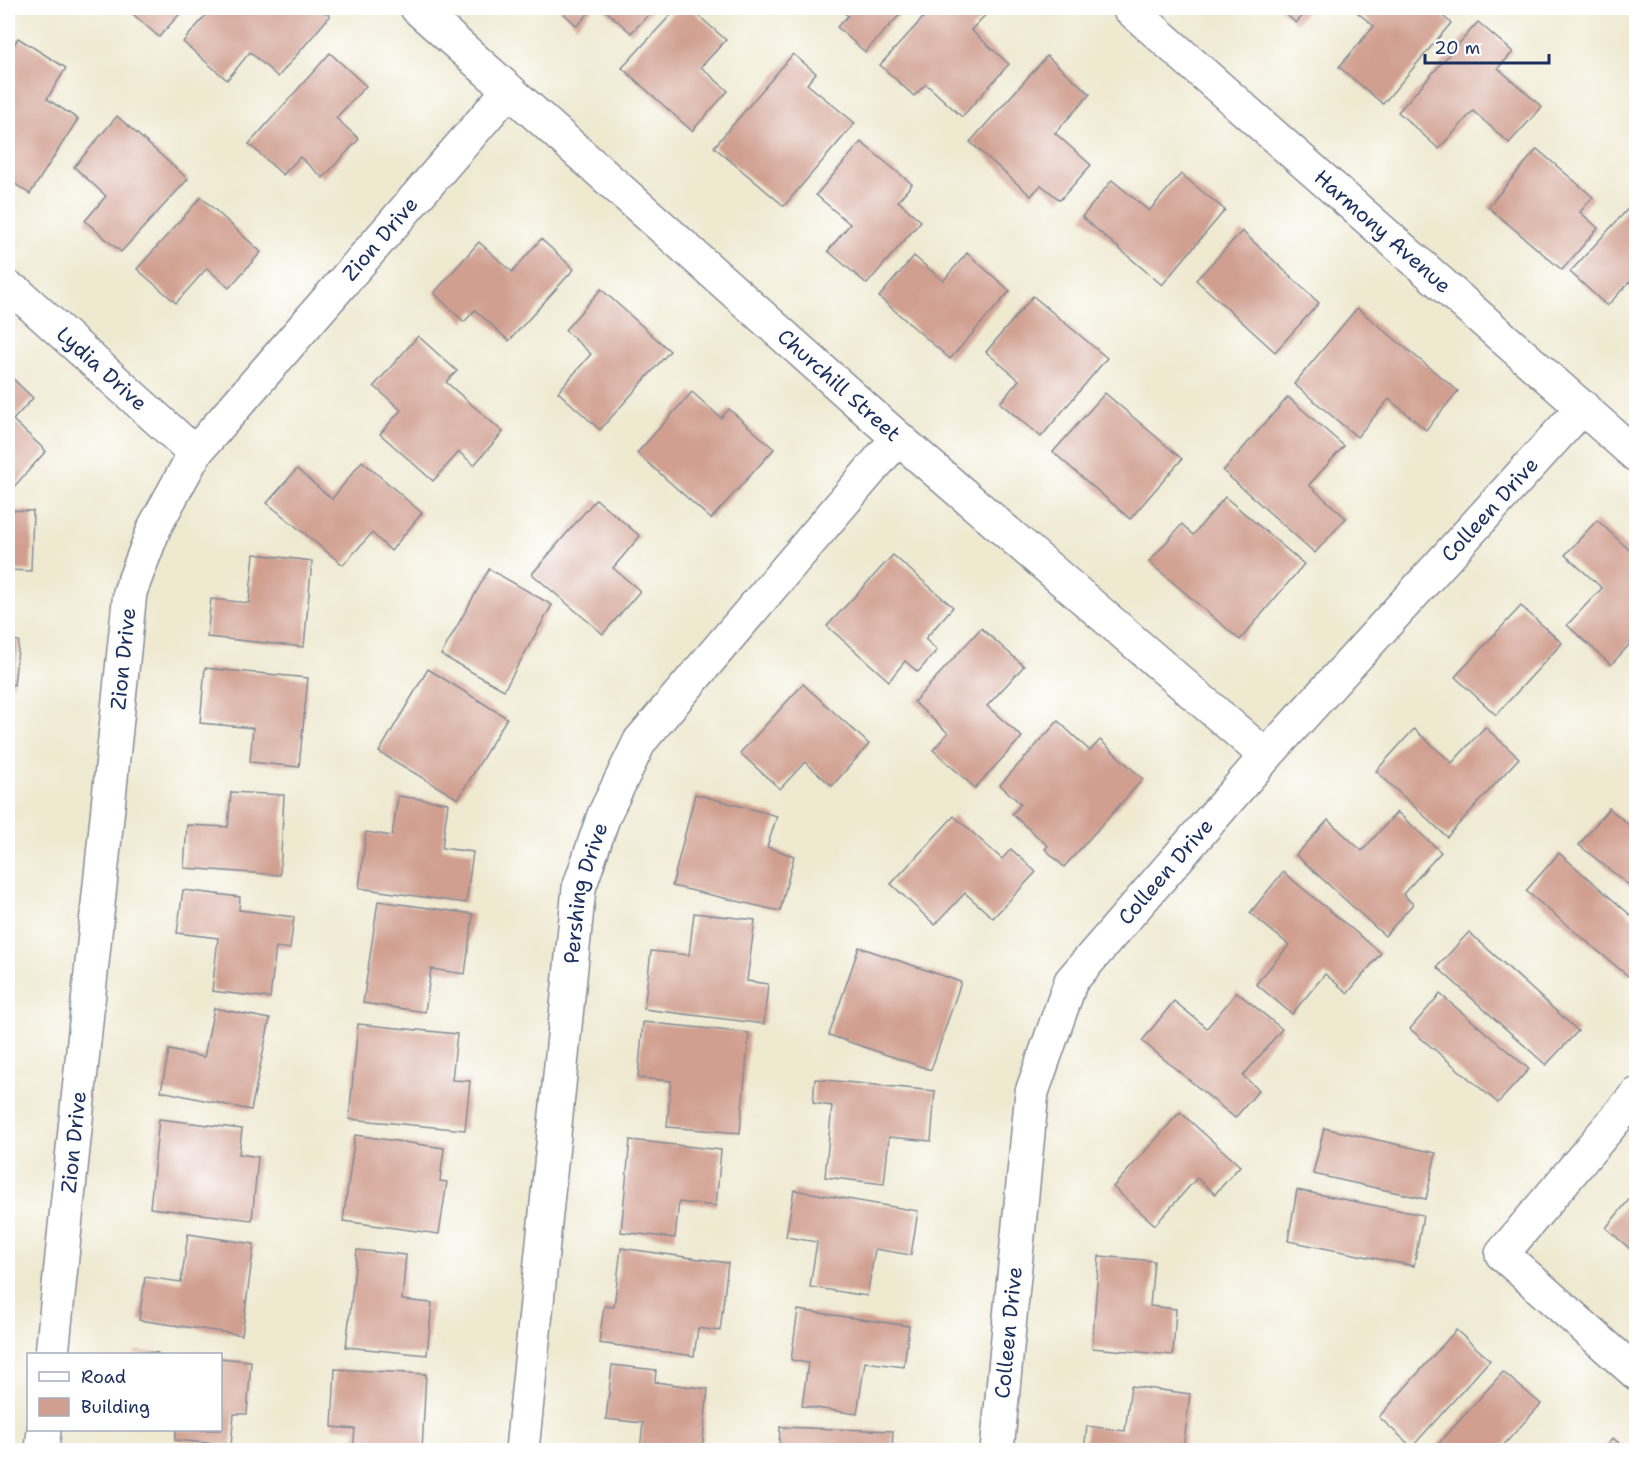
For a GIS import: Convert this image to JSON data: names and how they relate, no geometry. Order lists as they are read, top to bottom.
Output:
{
  "streets": {
    "street": [
      "Harmony Avenue",
      "Zion Drive",
      "Lydia Drive",
      "Churchill Street",
      "Colleen Drive",
      "Pershing Drive"
    ]
  },
  "crossings": [
    ["Harmony Avenue", "Colleen Drive"],
    ["Zion Drive", "Lydia Drive"],
    ["Zion Drive", "Churchill Street"],
    ["Churchill Street", "Colleen Drive"],
    ["Churchill Street", "Pershing Drive"]
  ],
  "legend": ["Road", "Building"],
  "scale_bar": "20 m"
}
